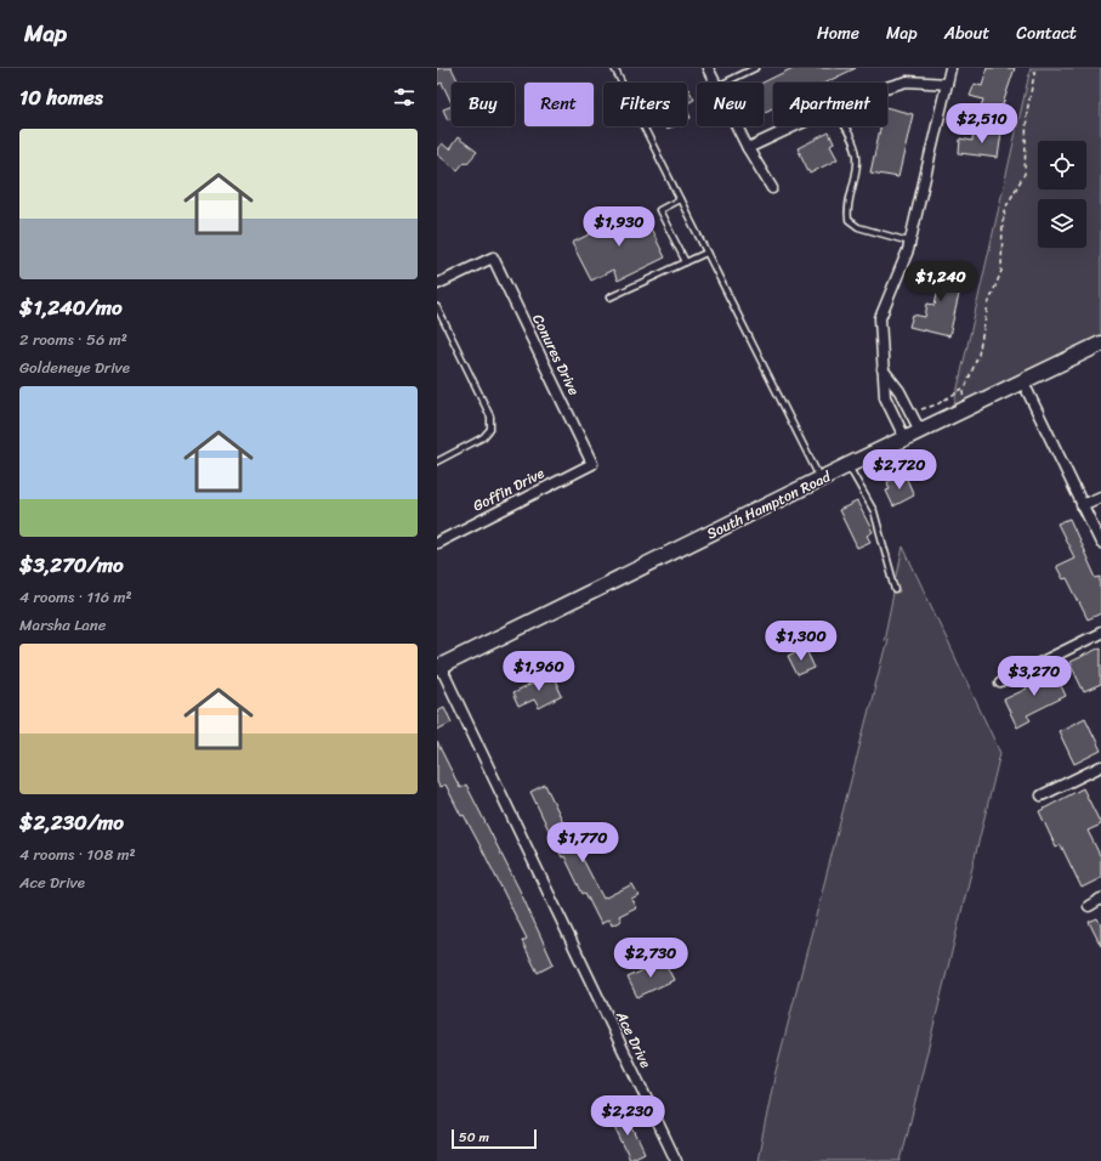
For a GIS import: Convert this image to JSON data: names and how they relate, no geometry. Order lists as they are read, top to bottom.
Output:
{
  "streets": {
    "main road": ["South Hampton Road"],
    "street": ["Conures Drive", "Goffin Drive", "Ace Drive"]
  },
  "crossings": [
    ["Conures Drive", "Goffin Drive"],
    ["South Hampton Road", "Ace Drive"]
  ],
  "scale_bar": "50 m",
  "page": {
    "header": "Map",
    "nav": [
      "Home",
      "Map",
      "About",
      "Contact"
    ],
    "heading": "10 homes",
    "chip": [
      "Buy",
      "Rent",
      "Filters",
      "New",
      "Apartment"
    ],
    "price": [
      "$2,510",
      "$1,930",
      "$1,240",
      "$2,720",
      "$1,300",
      "$1,960",
      "$3,270",
      "$1,770",
      "$2,730",
      "$2,230"
    ],
    "list": [
      {
        "name": "$1,240/mo",
        "note": "2 rooms · 56 m² · Goldeneye Drive"
      },
      {
        "name": "$3,270/mo",
        "note": "4 rooms · 116 m² · Marsha Lane"
      },
      {
        "name": "$2,230/mo",
        "note": "4 rooms · 108 m² · Ace Drive"
      }
    ],
    "scale": "50 m"
  }
}
